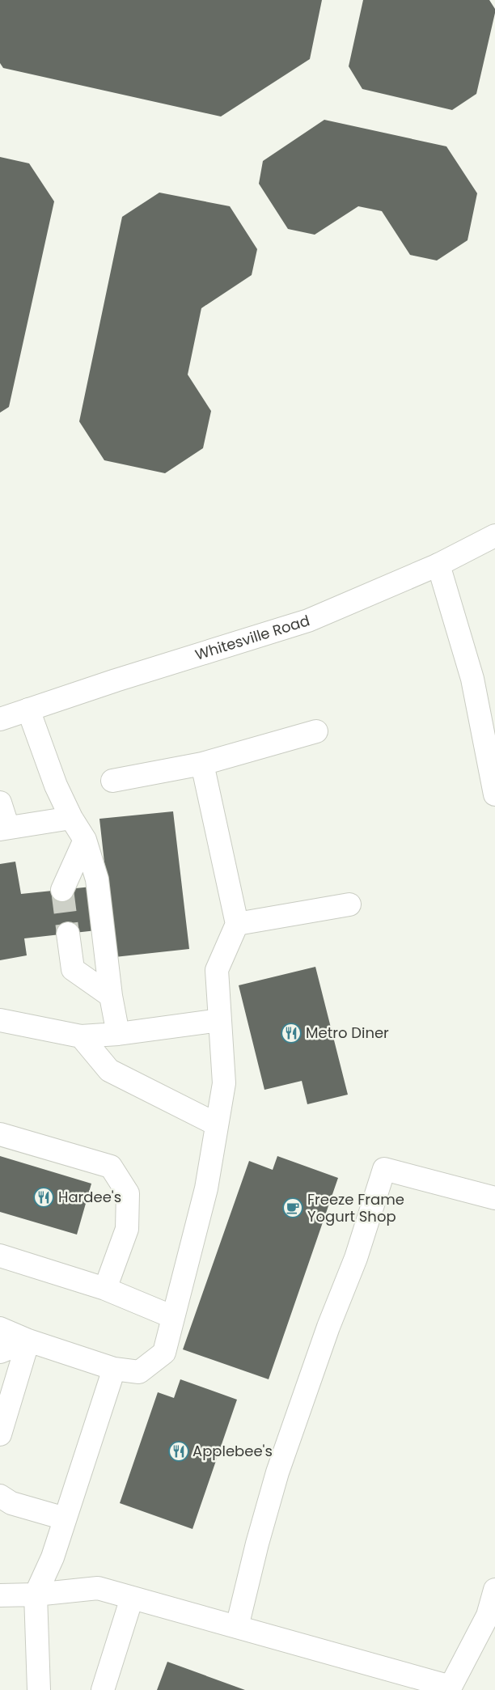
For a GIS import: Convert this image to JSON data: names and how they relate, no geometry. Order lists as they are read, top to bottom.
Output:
{
  "streets": {
    "main road": ["Whitesville Road"]
  },
  "places": {
    "restaurant": ["Metro Diner", "Hardee's", "Applebee's"],
    "cafe": ["Freeze Frame Yogurt Shop"]
  }
}
